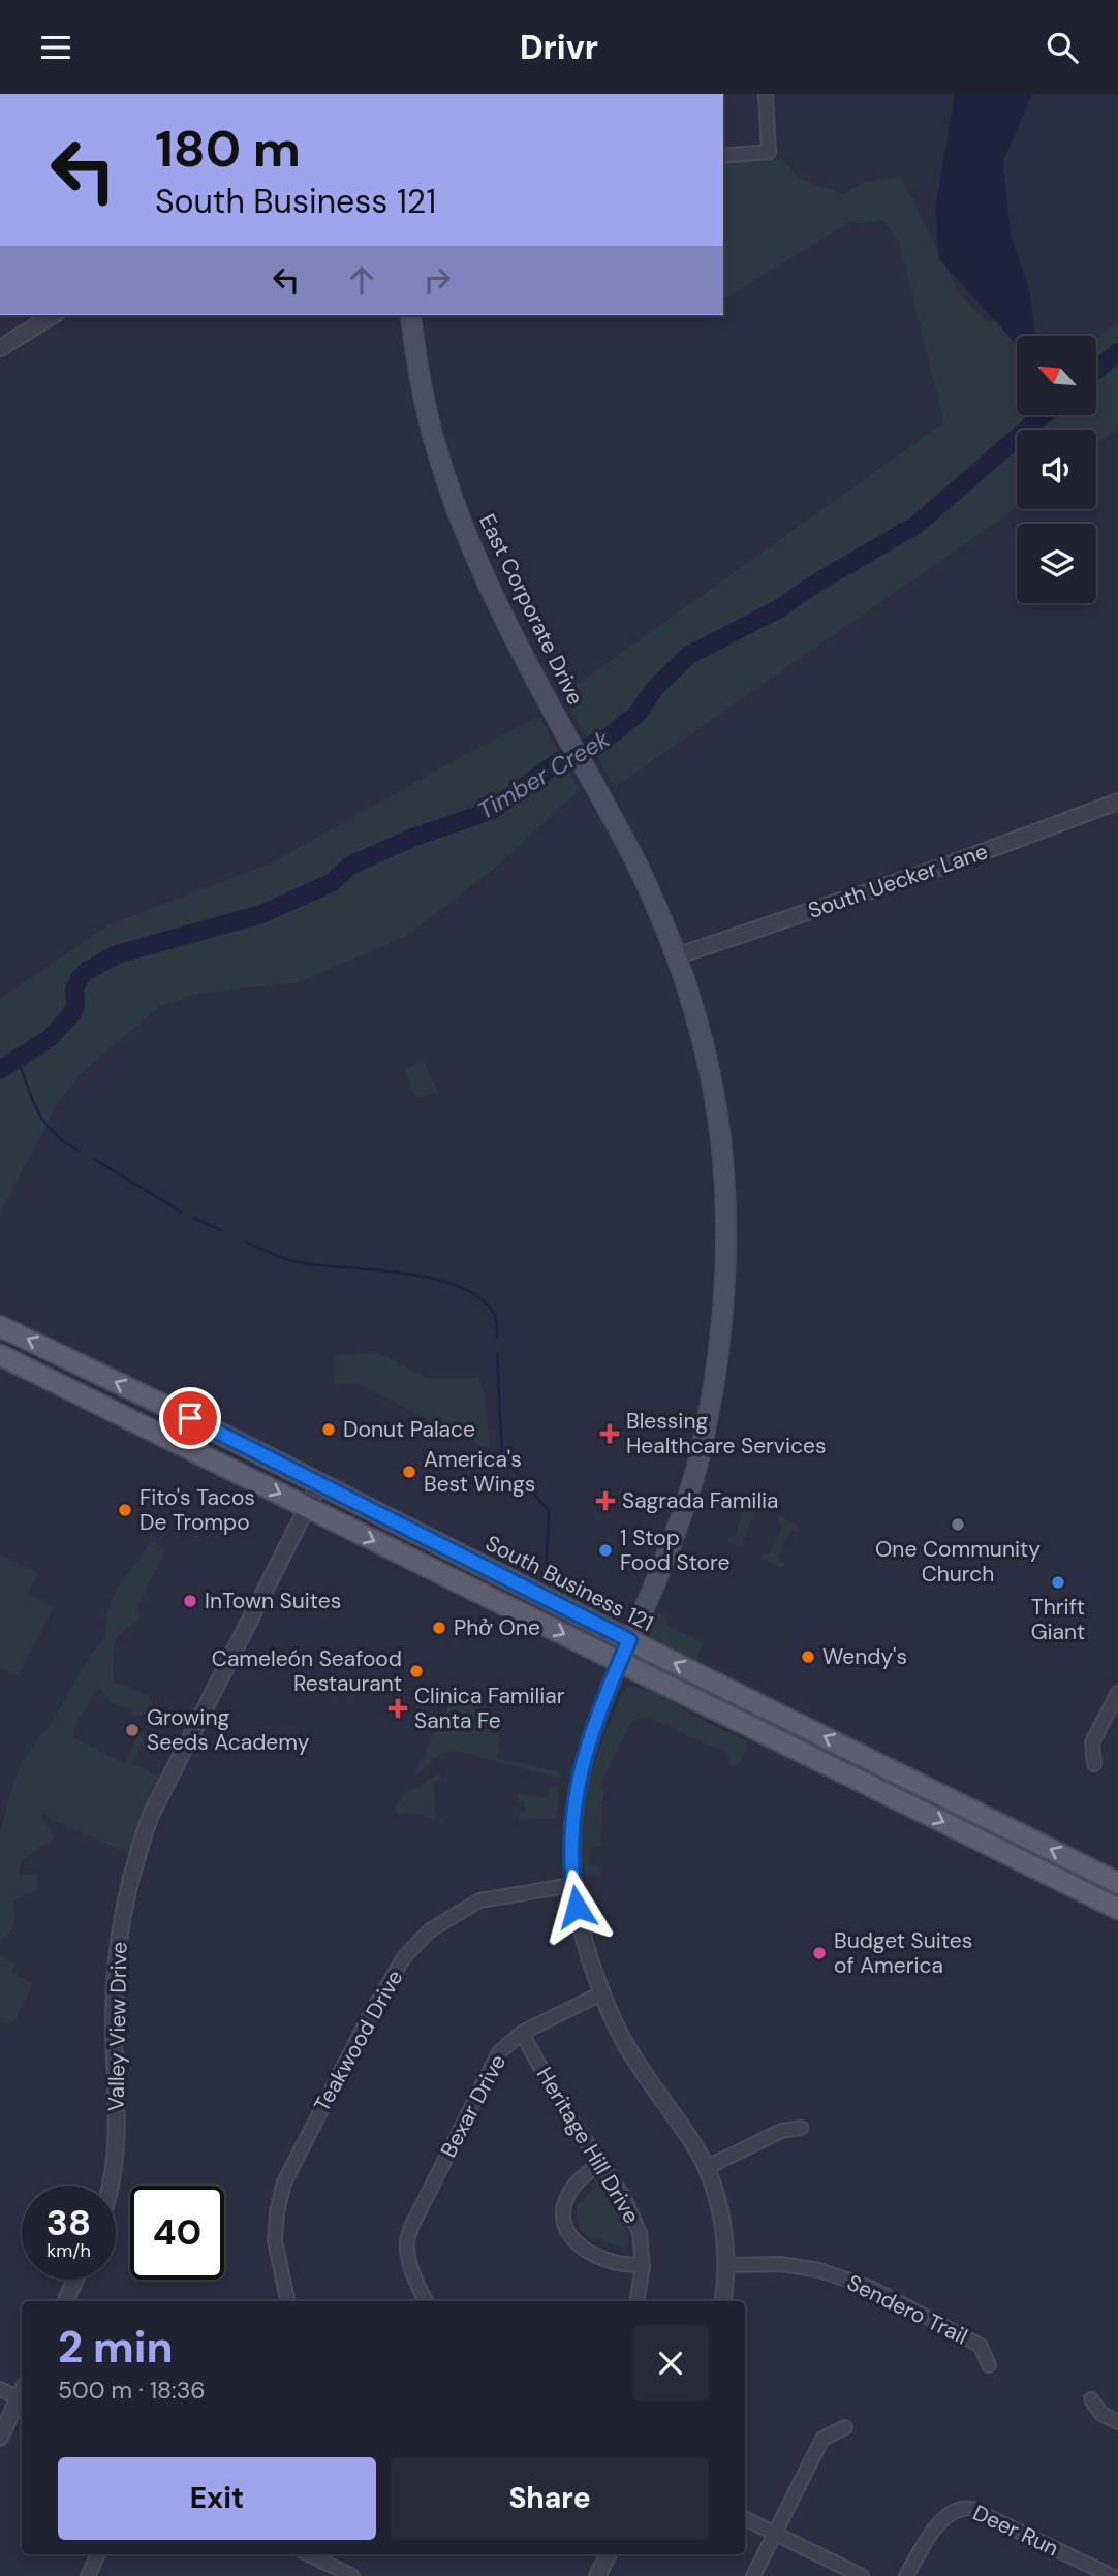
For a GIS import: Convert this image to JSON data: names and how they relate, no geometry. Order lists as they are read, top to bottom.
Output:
{
  "streets": {
    "main road": ["East Corporate Drive", "South Business 121"],
    "street": [
      "South Uecker Lane",
      "Valley View Drive",
      "Teakwood Drive",
      "Bexar Drive",
      "Heritage Hill Drive",
      "Sendero Trail",
      "Deer Run"
    ]
  },
  "crossings": [
    ["East Corporate Drive", "South Uecker Lane"],
    ["East Corporate Drive", "South Business 121"],
    ["South Business 121", "Valley View Drive"],
    ["Bexar Drive", "Heritage Hill Drive"]
  ],
  "water": ["Timber Creek"],
  "places": {
    "other": [
      "Donut Palace",
      "America's Best Wings",
      "Fito's Tacos De Trompo",
      "One Community Church",
      "1 Stop Food Store",
      "Thrift Giant",
      "InTown Suites",
      "Phở One",
      "Wendy's",
      "Cameleón Seafood Restaurant",
      "Growing Seeds Academy",
      "Budget Suites of America"
    ],
    "health": ["Blessing Healthcare Services", "Sagrada Familia", "Clinica Familiar Santa Fe"]
  },
  "north": "top left",
  "page": {
    "header": "Drivr",
    "turn": ["180 m", "South Business 121"],
    "speed": "38 km/h",
    "limit": "40",
    "heading": ["2 min", "500 m · 18:36"],
    "buttons": ["Exit", "Share"]
  }
}
